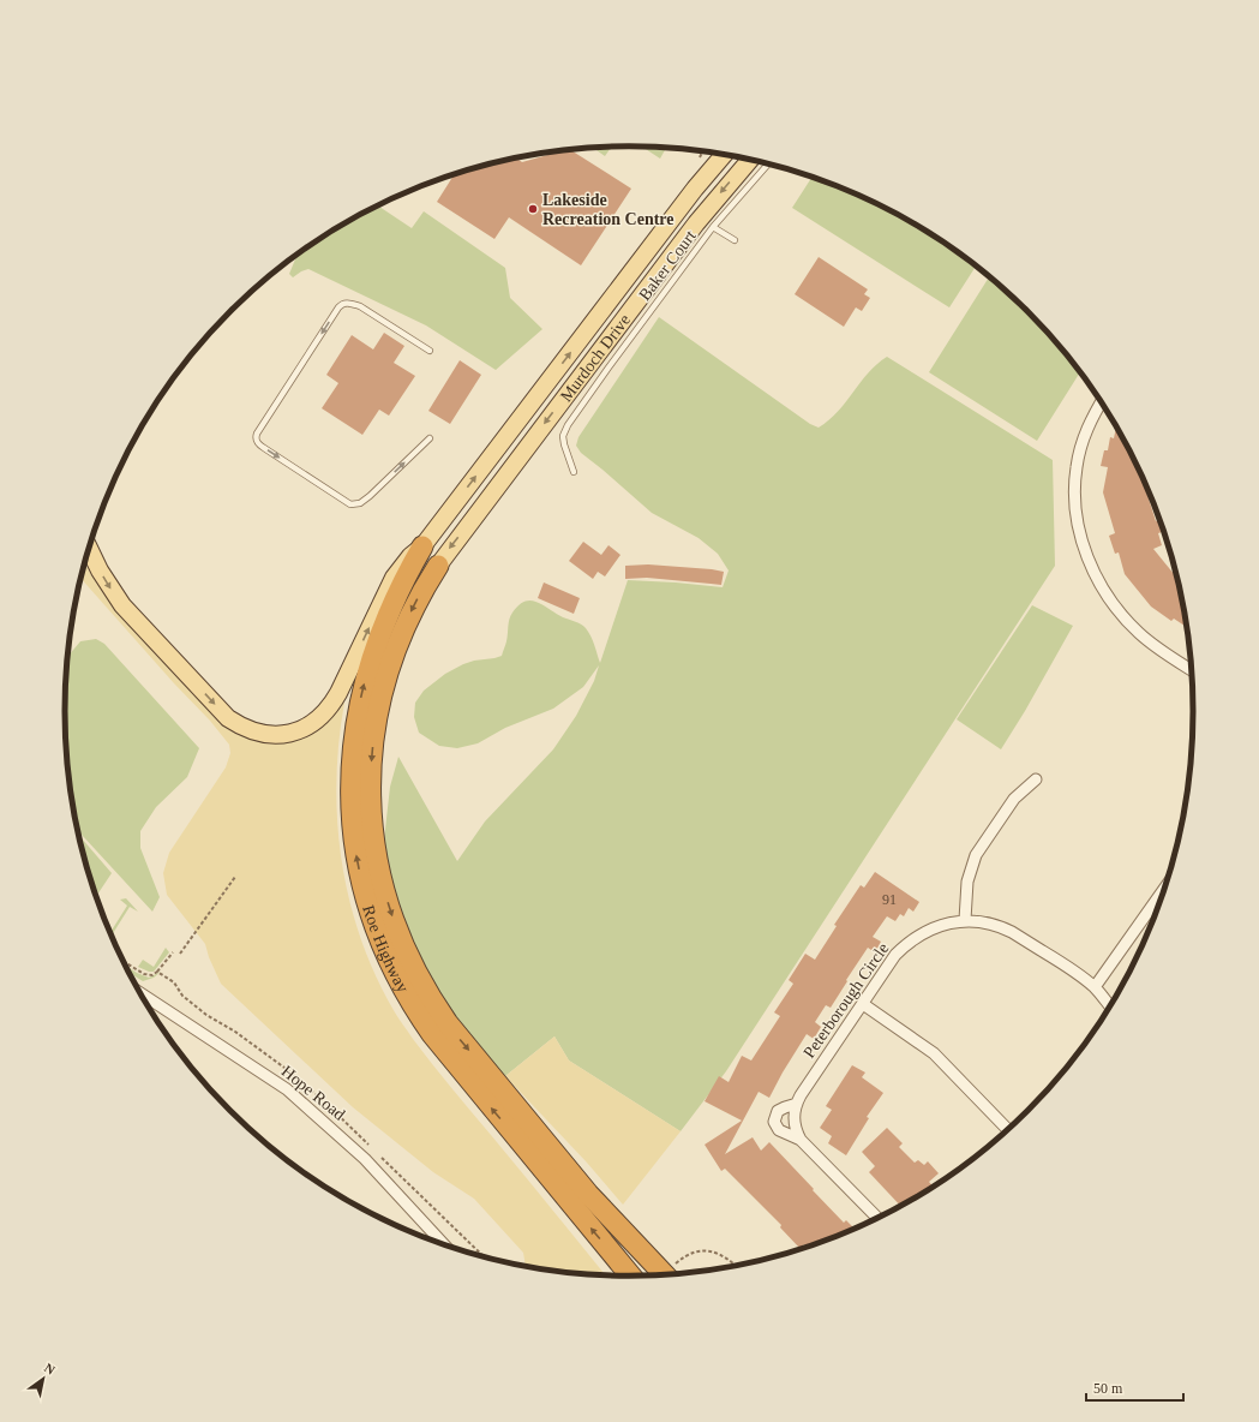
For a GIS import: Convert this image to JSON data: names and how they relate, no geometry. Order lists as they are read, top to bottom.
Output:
{
  "streets": {
    "highway": ["Roe Highway"],
    "main road": ["Murdoch Drive"],
    "street": ["Peterborough Circle", "Hope Road"],
    "lane": ["Baker Court"]
  },
  "crossings": [
    ["Murdoch Drive", "Roe Highway"]
  ],
  "places": ["Lakeside Recreation Centre"],
  "house_numbers": ["91"],
  "scale_bar": "50 m",
  "north": "top right"
}
